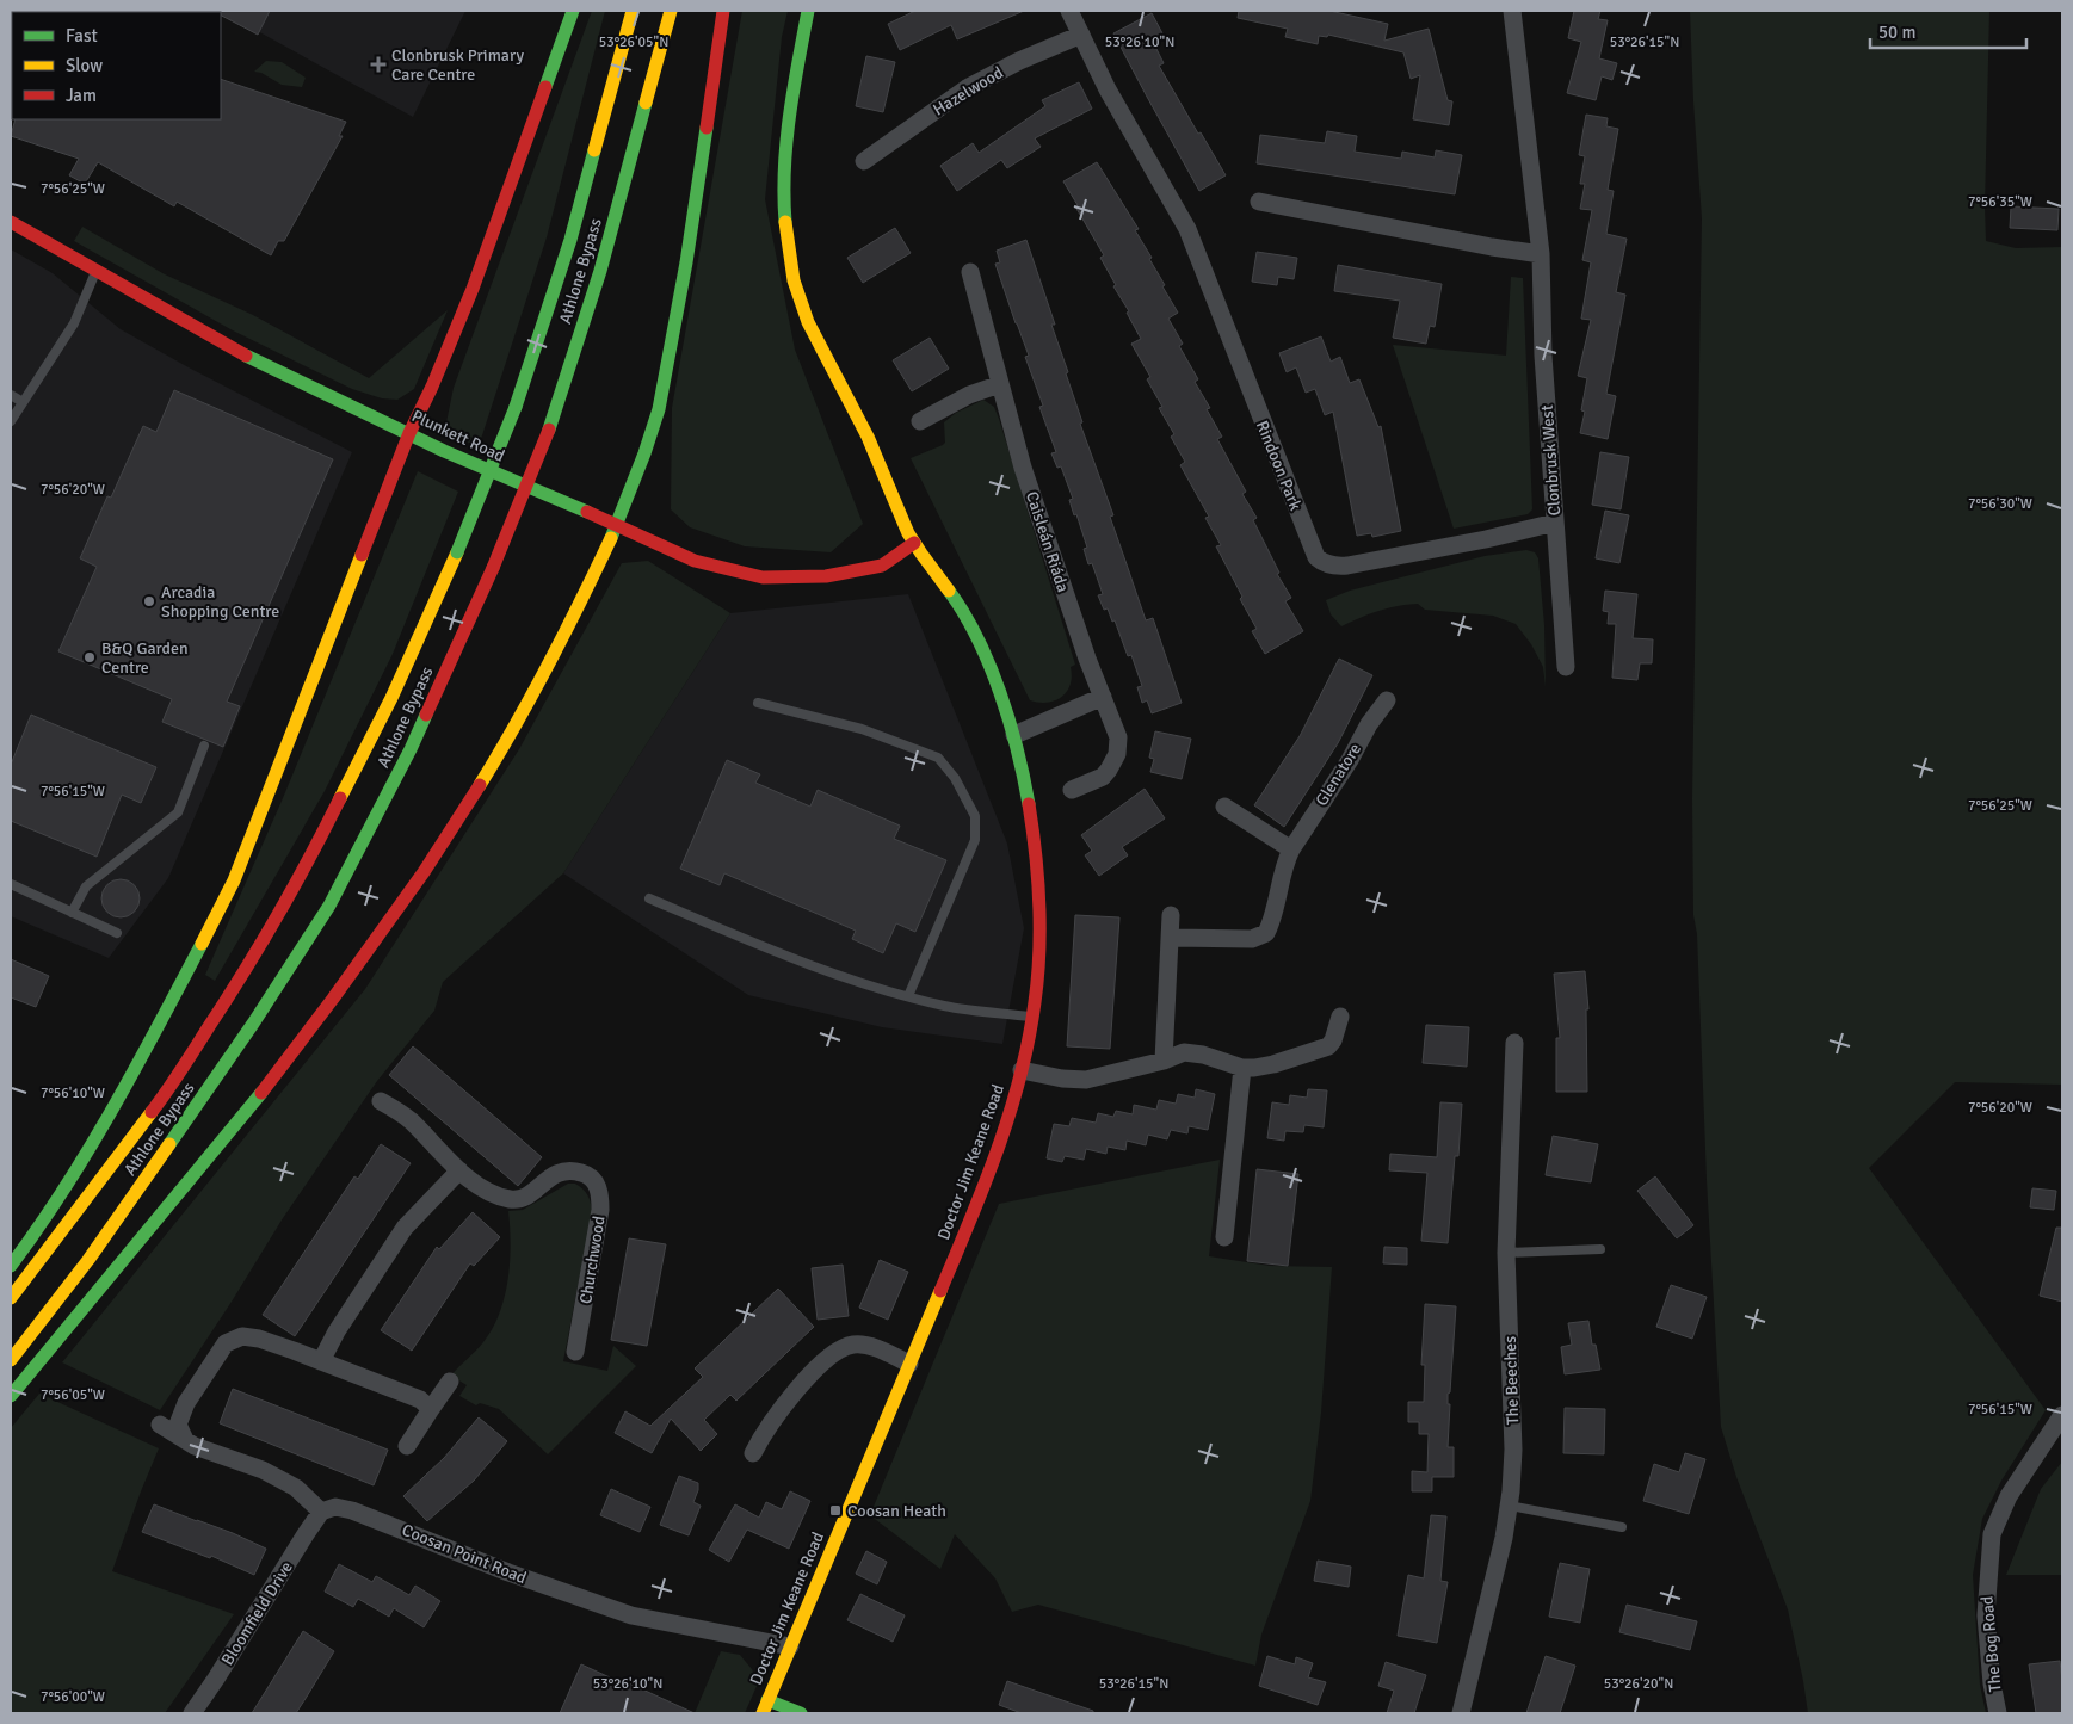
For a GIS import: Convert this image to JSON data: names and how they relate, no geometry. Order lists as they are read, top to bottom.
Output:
{
  "streets": {
    "main road": ["Athlone Bypass", "Plunkett Road", "Doctor Jim Keane Road"],
    "street": [
      "Hazelwood",
      "Clonbrusk West",
      "Rindoon Park",
      "Caisleán Riáda",
      "Glenatore",
      "Churchwood",
      "The Beeches",
      "Coosan Point Road",
      "Bloomfield Drive",
      "The Bog Road"
    ]
  },
  "crossings": [
    ["Hazelwood", "Rindoon Park"],
    ["Plunkett Road", "Doctor Jim Keane Road"],
    ["Clonbrusk West", "Rindoon Park"],
    ["Doctor Jim Keane Road", "Coosan Point Road"],
    ["Coosan Point Road", "Bloomfield Drive"]
  ],
  "places": {
    "health": ["Clonbrusk Primary Care Centre"],
    "other": ["Arcadia Shopping Centre", "B&Q Garden Centre"],
    "transit": ["Coosan Heath"]
  },
  "legend": ["Fast", "Slow", "Jam"],
  "scale_bar": "50 m",
  "coordinates": [
    "53°26'05\"N",
    "53°26'10\"N",
    "53°26'15\"N",
    "7°56'25\"W",
    "7°56'35\"W",
    "7°56'20\"W",
    "7°56'30\"W",
    "7°56'15\"W",
    "7°56'10\"W",
    "7°56'05\"W",
    "53°26'20\"N",
    "7°56'00\"W"
  ]
}
